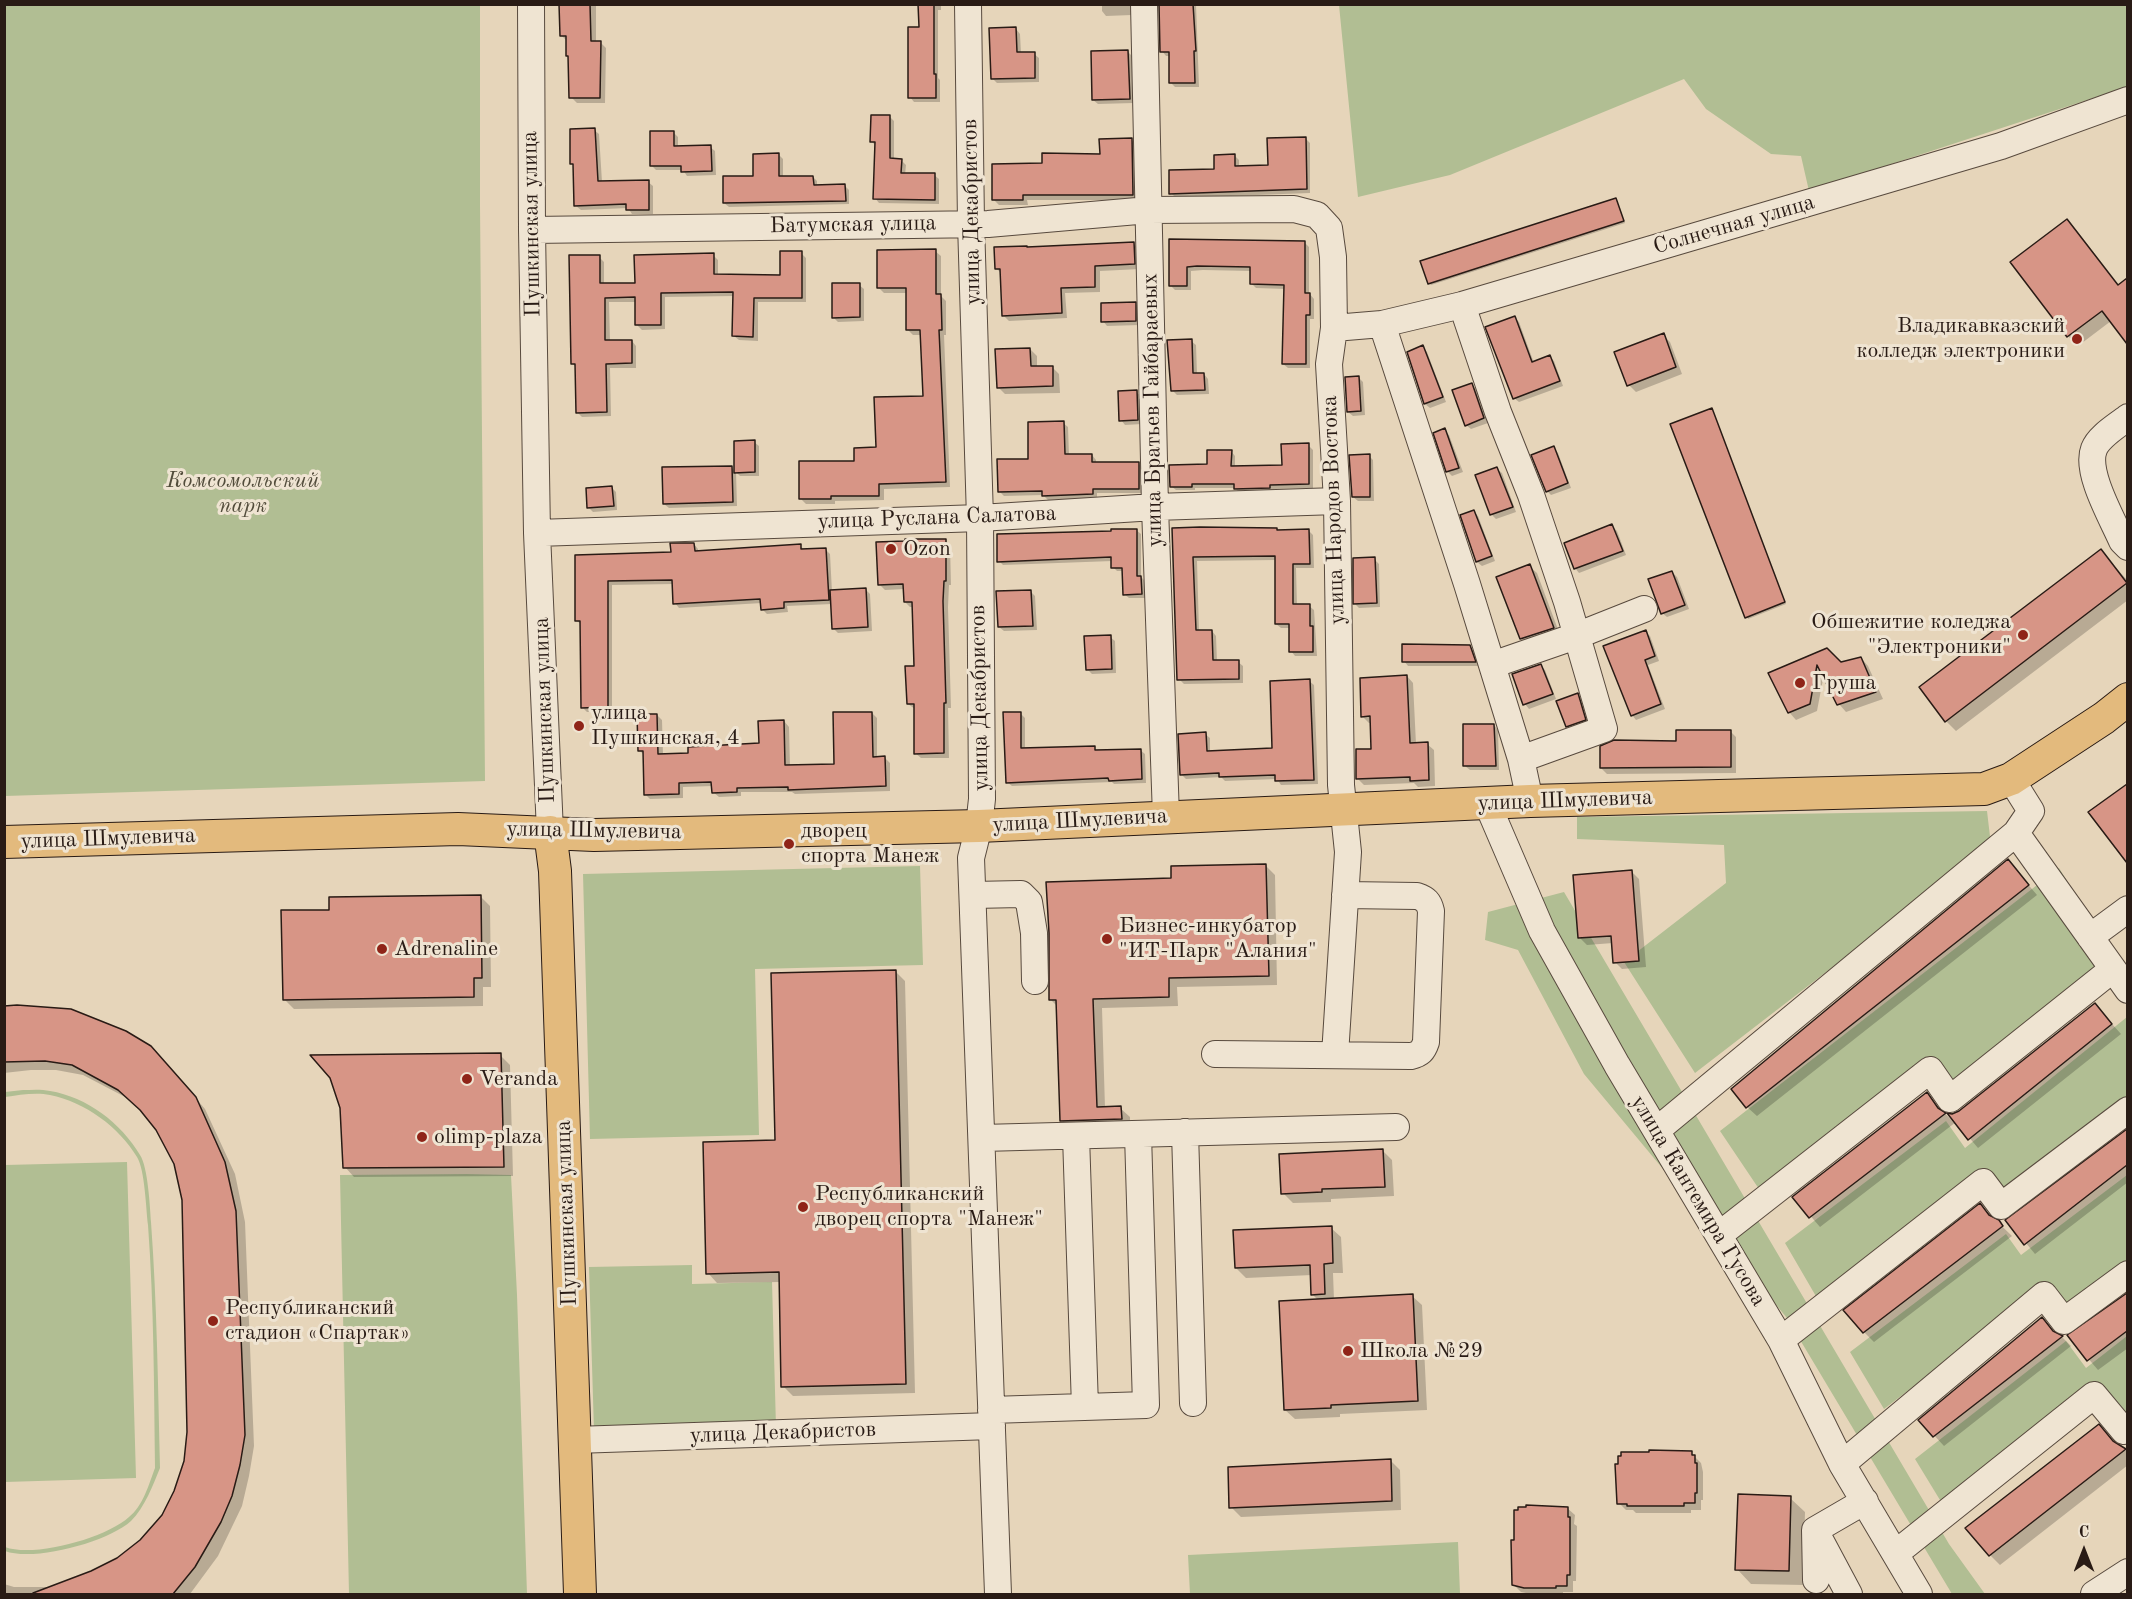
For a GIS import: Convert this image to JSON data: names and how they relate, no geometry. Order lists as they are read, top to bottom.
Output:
{
  "streets": {
    "main road": ["Пушкинская улица", "улица Шмулевича"],
    "street": [
      "улица Декабристов",
      "Батумская улица",
      "Солнечная улица",
      "улица Братьев Гайбараевых",
      "улица Народов Востока",
      "улица Руслана Салатова",
      "улица Кантемира Гусова"
    ]
  },
  "crossings": [
    ["улица Декабристов", "Пушкинская улица"],
    ["улица Декабристов", "Батумская улица"],
    ["улица Декабристов", "улица Руслана Салатова"],
    ["улица Декабристов", "улица Шмулевича"],
    ["Пушкинская улица", "Батумская улица"],
    ["Пушкинская улица", "улица Руслана Салатова"],
    ["Пушкинская улица", "улица Шмулевича"],
    ["Батумская улица", "улица Братьев Гайбараевых"],
    ["Батумская улица", "улица Народов Востока"],
    ["Солнечная улица", "улица Народов Востока"],
    ["улица Братьев Гайбараевых", "улица Руслана Салатова"],
    ["улица Братьев Гайбараевых", "улица Шмулевича"],
    ["улица Народов Востока", "улица Руслана Салатова"],
    ["улица Народов Востока", "улица Шмулевича"],
    ["улица Шмулевича", "улица Кантемира Гусова"]
  ],
  "parks": ["Комсомольский парк"],
  "places": [
    "Владикавказский колледж электроники",
    "Ozon",
    "Обшежитие коледжа \"Электроники\"",
    "Груша",
    "улица Пушкинская, 4",
    "дворец спорта Манеж",
    "Бизнес-инкубатор \"ИТ-Парк \"Алания\"",
    "Adrenaline",
    "Veranda",
    "olimp-plaza",
    "Республиканский дворец спорта \"Манеж\"",
    "Республиканский стадион «Спартак»",
    "Школа №29"
  ],
  "north": "top"
}
